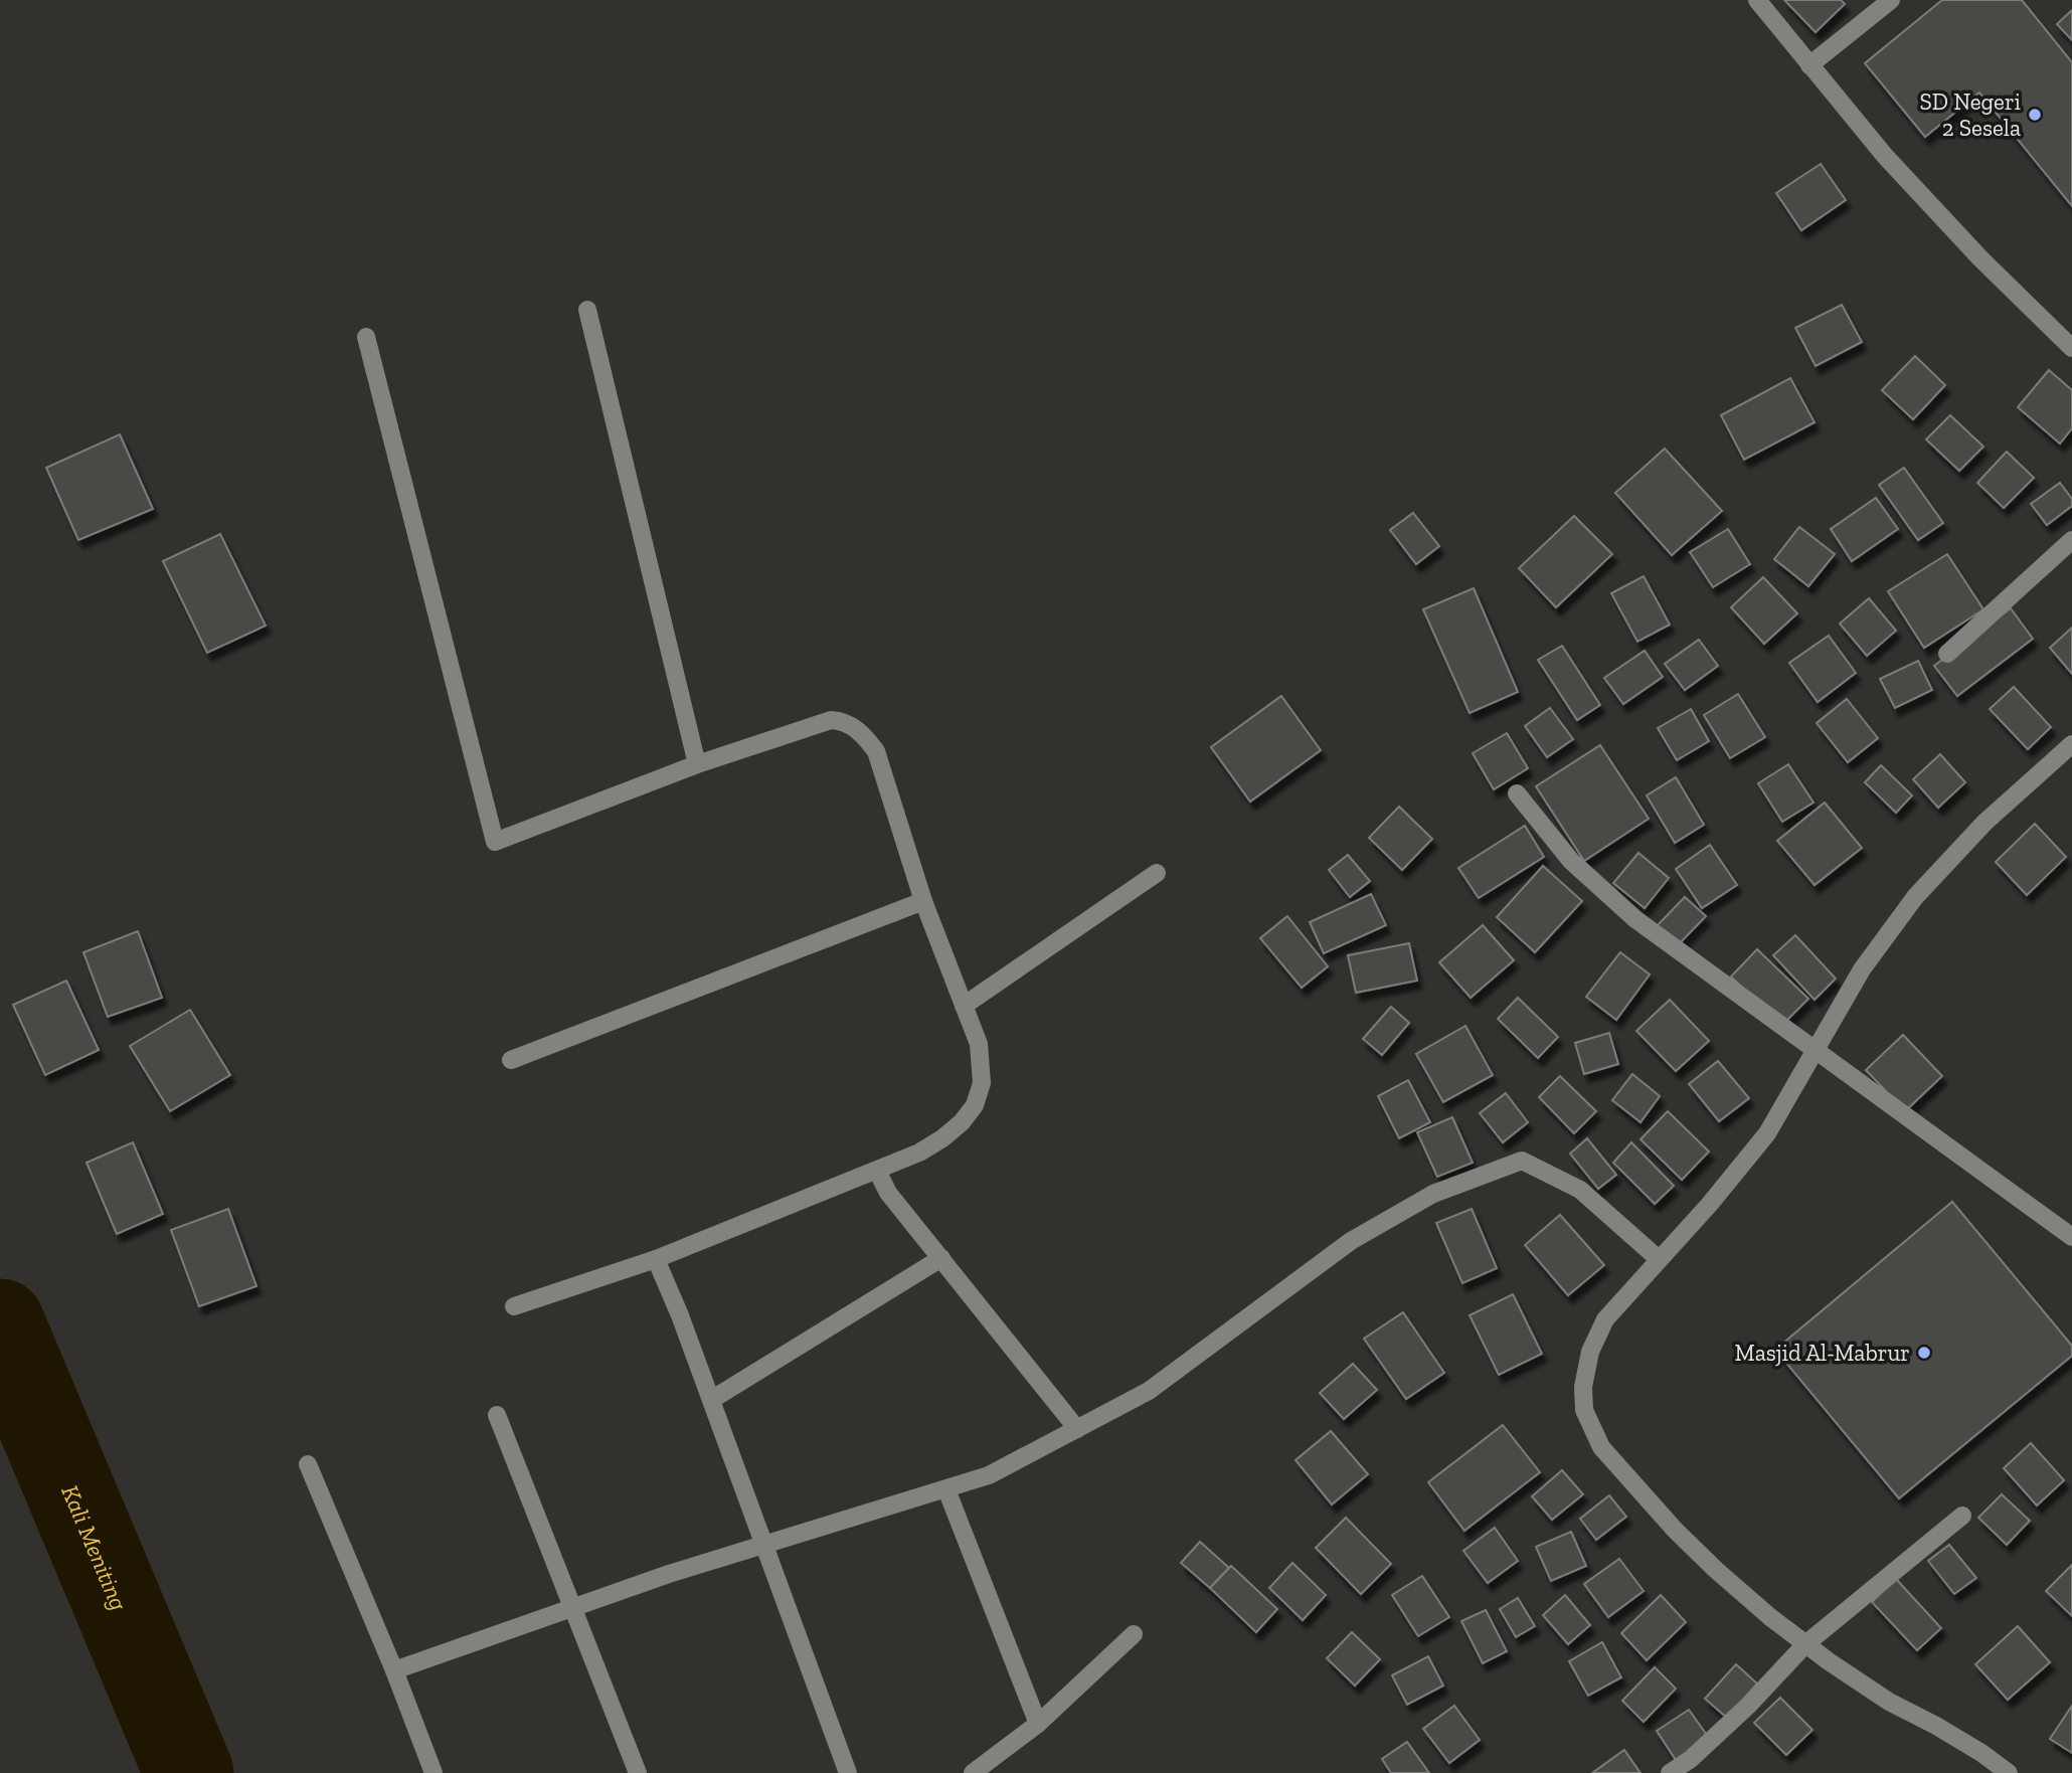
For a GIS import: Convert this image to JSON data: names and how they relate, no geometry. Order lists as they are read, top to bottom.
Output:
{
  "water": ["Kali Meniting"],
  "places": ["SD Negeri 2 Sesela", "Masjid Al-Mabrur"]
}
